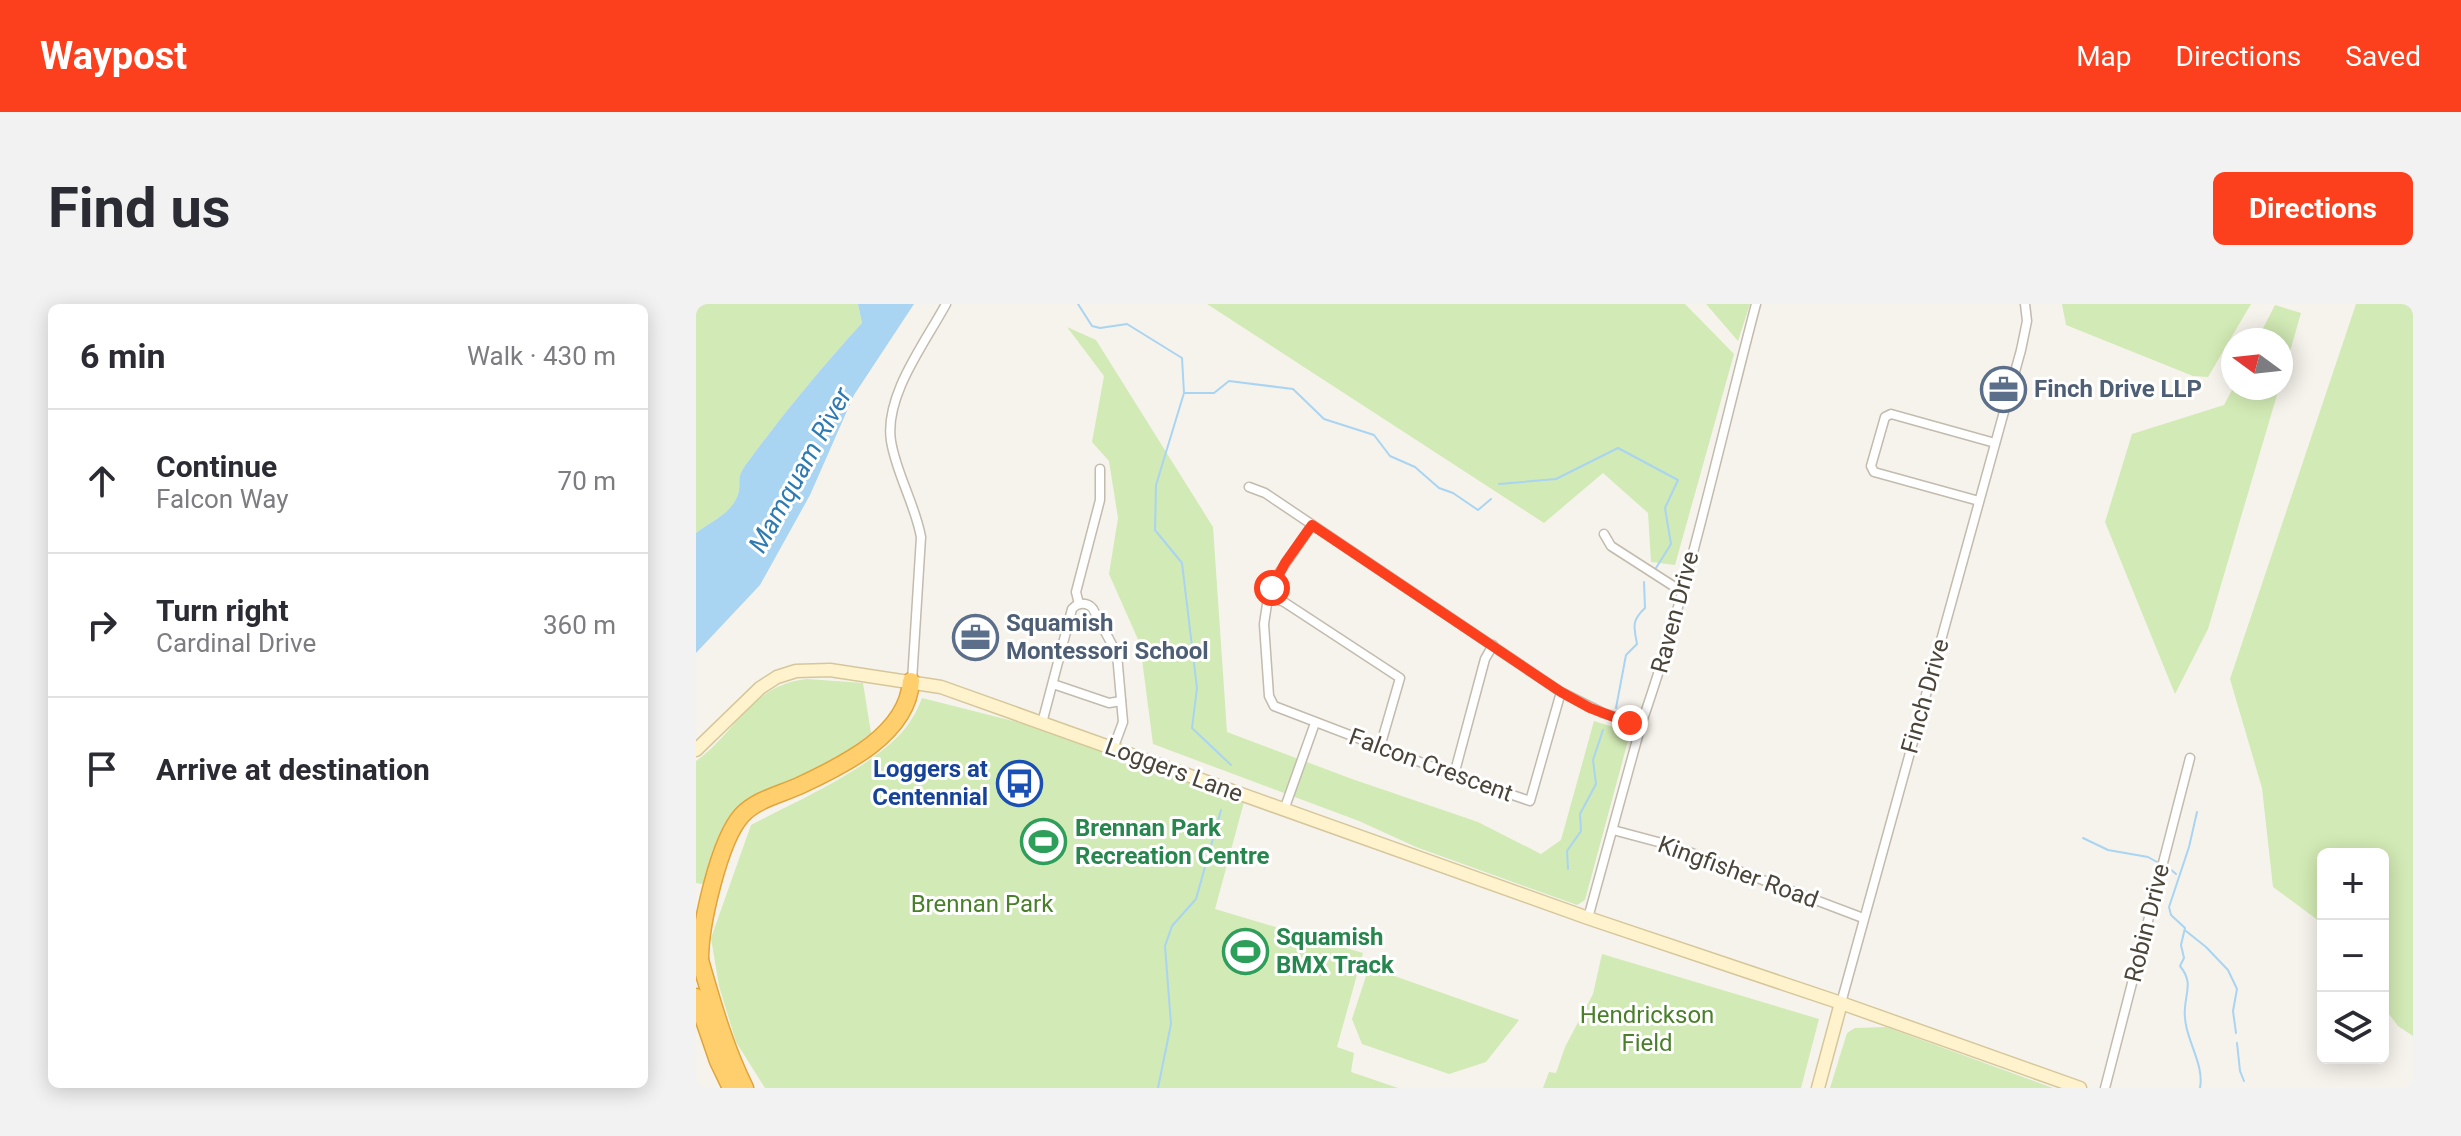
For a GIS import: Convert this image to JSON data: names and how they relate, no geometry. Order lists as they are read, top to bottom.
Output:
{
  "streets": {
    "street": [
      "Raven Drive",
      "Finch Drive",
      "Falcon Crescent",
      "Loggers Lane",
      "Kingfisher Road",
      "Robin Drive"
    ]
  },
  "crossings": [
    ["Raven Drive", "Loggers Lane"],
    ["Raven Drive", "Kingfisher Road"],
    ["Finch Drive", "Loggers Lane"],
    ["Finch Drive", "Kingfisher Road"]
  ],
  "water": ["Mamquam River"],
  "parks": ["Brennan Park", "Hendrickson Field"],
  "places": {
    "office": ["Finch Drive LLP", "Squamish Montessori School"],
    "bus stop": ["Loggers at Centennial"],
    "sports": ["Brennan Park Recreation Centre", "Squamish BMX Track"]
  },
  "north": "left",
  "page": {
    "header": "Waypost",
    "nav": ["Map", "Directions", "Saved"],
    "buttons": "Directions",
    "title": "Find us",
    "heading": ["6 min", "Walk · 430 m"],
    "list": [
      ["Continue", "Falcon Way", "70 m"],
      ["Turn right", "Cardinal Drive", "360 m"],
      "Arrive at destination"
    ],
    "map_buttons": ["+", "−"]
  }
}
